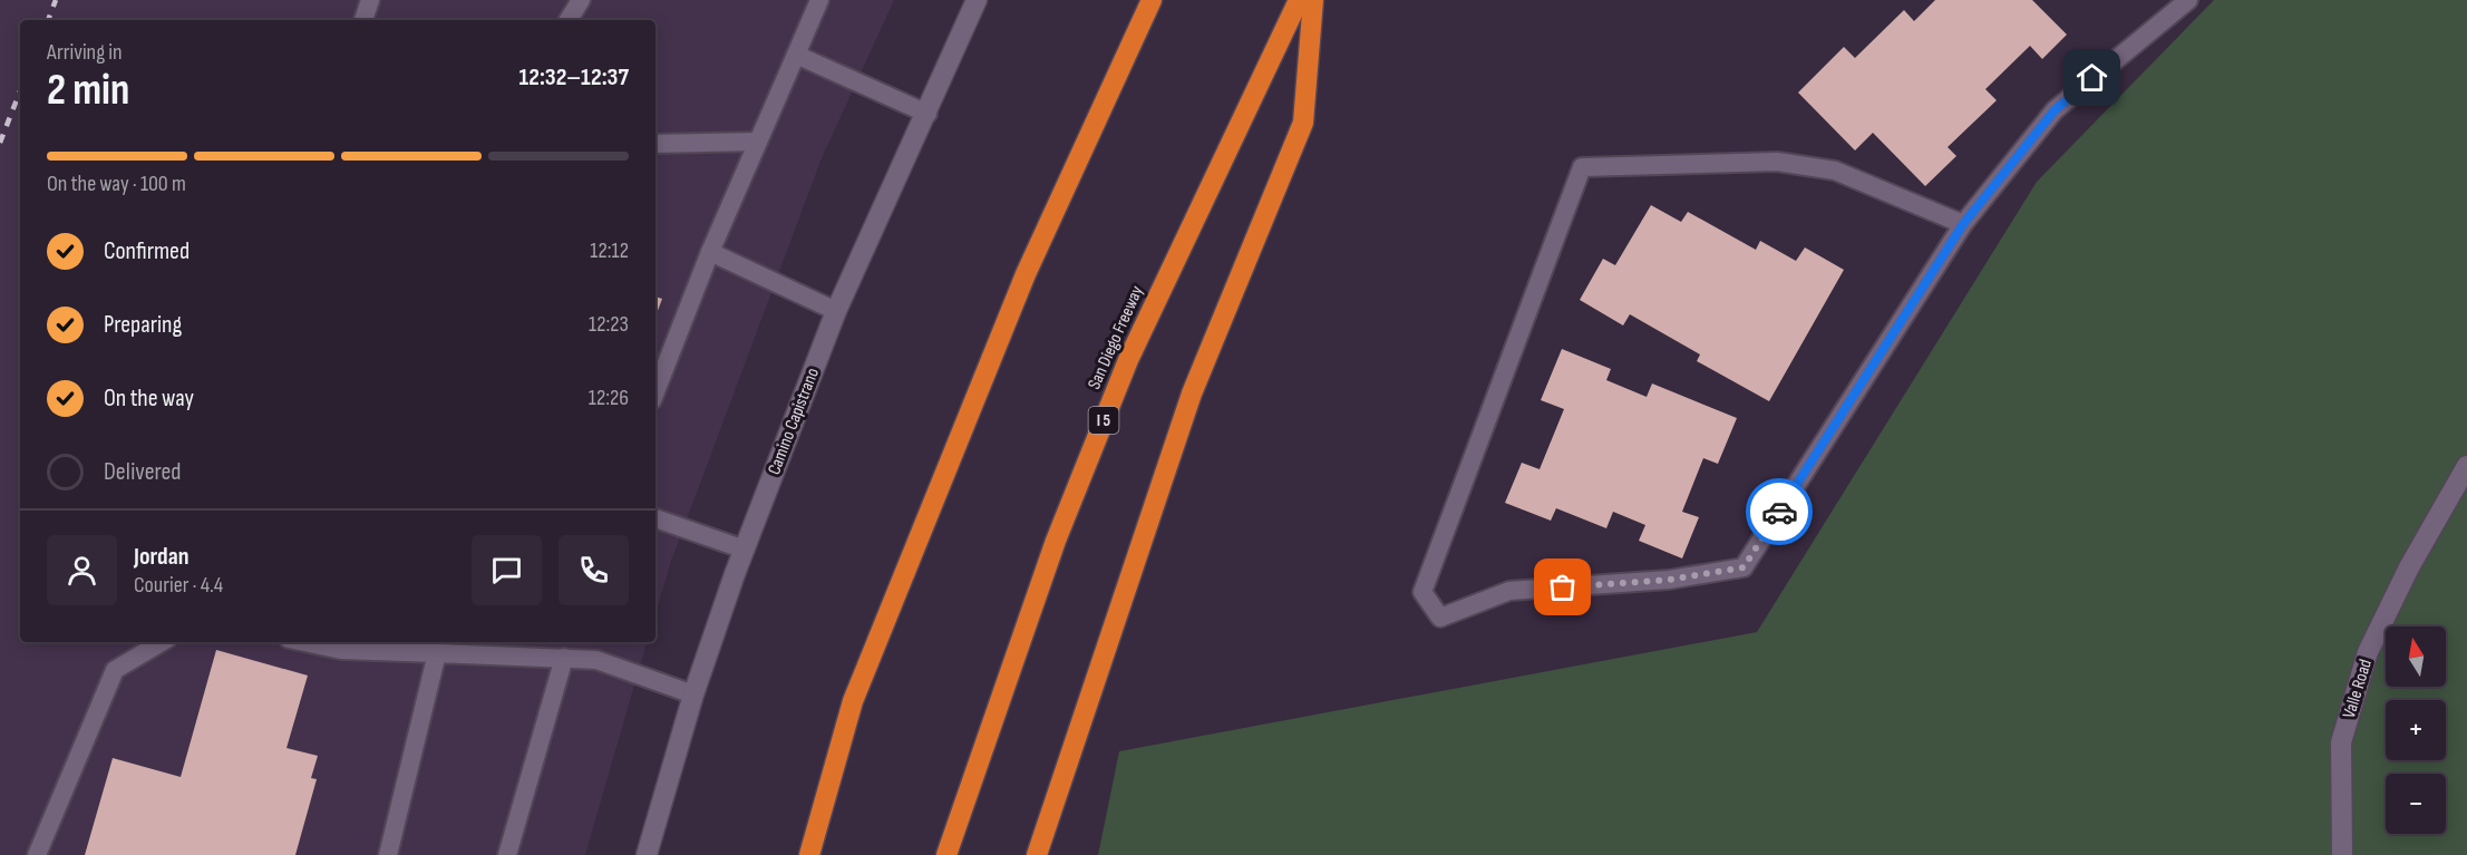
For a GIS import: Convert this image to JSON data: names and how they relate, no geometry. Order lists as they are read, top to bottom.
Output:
{
  "streets": {
    "highway": ["San Diego Freeway", "I 5"],
    "main road": ["Camino Capistrano", "Valle Road"]
  },
  "north": "top",
  "page": {
    "heading": ["2 min", "Arriving in", "12:32–12:37"],
    "panel": ["Jordan", "Courier · 4.4"],
    "bar": "On the way · 100 m",
    "list": [
      ["Confirmed", "12:12"],
      ["Preparing", "12:23"],
      ["On the way", "12:26"],
      "Delivered"
    ],
    "map_buttons": ["+", "−"]
  }
}
